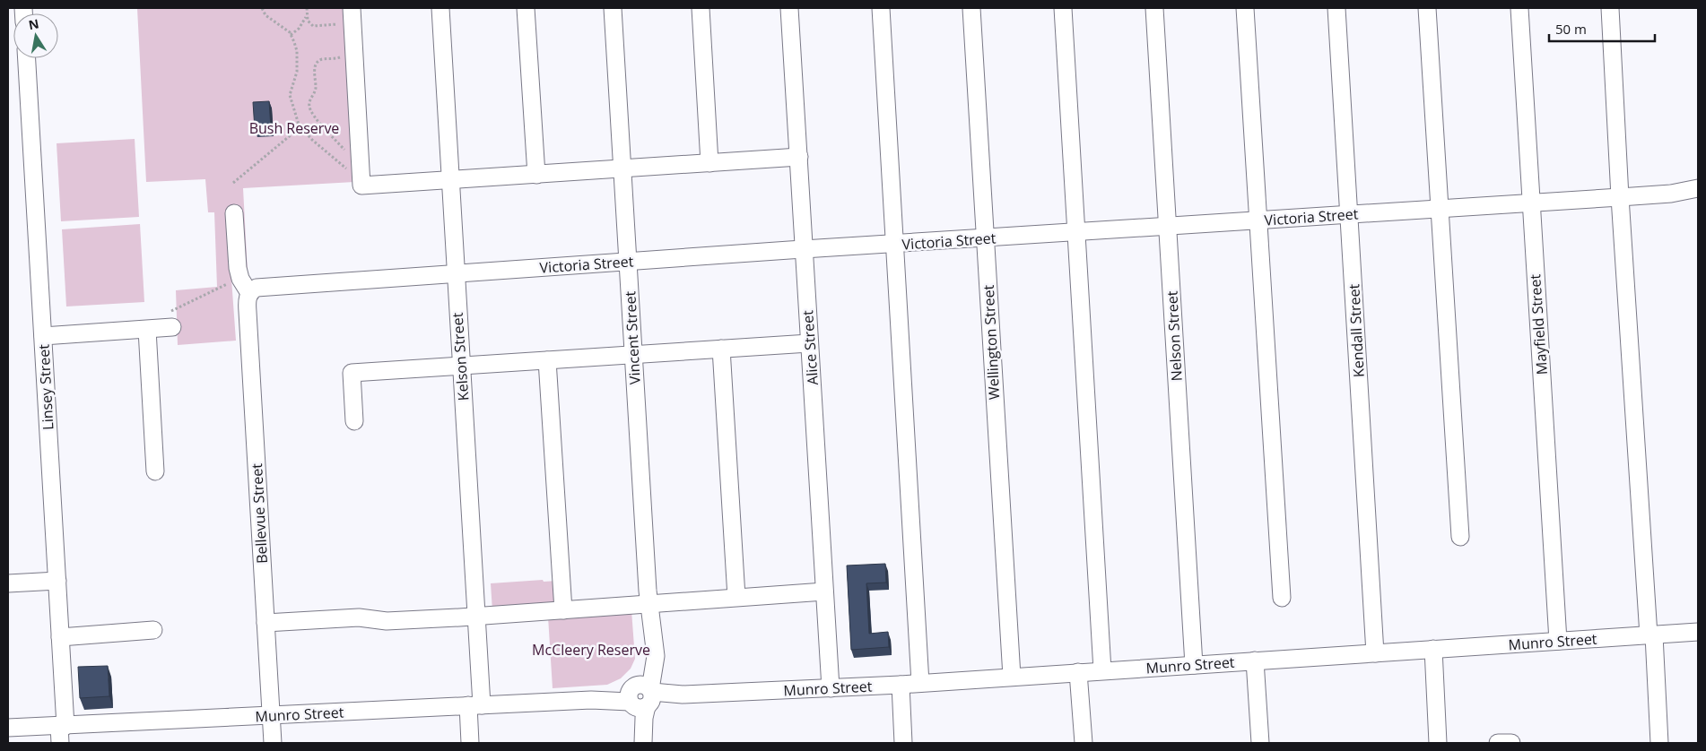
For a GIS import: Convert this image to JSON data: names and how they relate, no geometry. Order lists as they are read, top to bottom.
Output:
{
  "streets": {
    "street": [
      "Victoria Street",
      "Mayfield Street",
      "Kendall Street",
      "Nelson Street",
      "Vincent Street",
      "Wellington Street",
      "Alice Street",
      "Kelson Street",
      "Linsey Street",
      "Bellevue Street",
      "Munro Street"
    ]
  },
  "crossings": [
    ["Victoria Street", "Mayfield Street"],
    ["Victoria Street", "Kendall Street"],
    ["Victoria Street", "Nelson Street"],
    ["Victoria Street", "Vincent Street"],
    ["Victoria Street", "Wellington Street"],
    ["Victoria Street", "Alice Street"],
    ["Victoria Street", "Kelson Street"],
    ["Victoria Street", "Bellevue Street"],
    ["Mayfield Street", "Munro Street"],
    ["Kendall Street", "Munro Street"],
    ["Nelson Street", "Munro Street"],
    ["Vincent Street", "Munro Street"],
    ["Wellington Street", "Munro Street"],
    ["Alice Street", "Munro Street"],
    ["Kelson Street", "Munro Street"],
    ["Linsey Street", "Munro Street"],
    ["Bellevue Street", "Munro Street"]
  ],
  "parks": ["Bush Reserve", "McCleery Reserve"],
  "scale_bar": "50 m",
  "north": "top"
}
